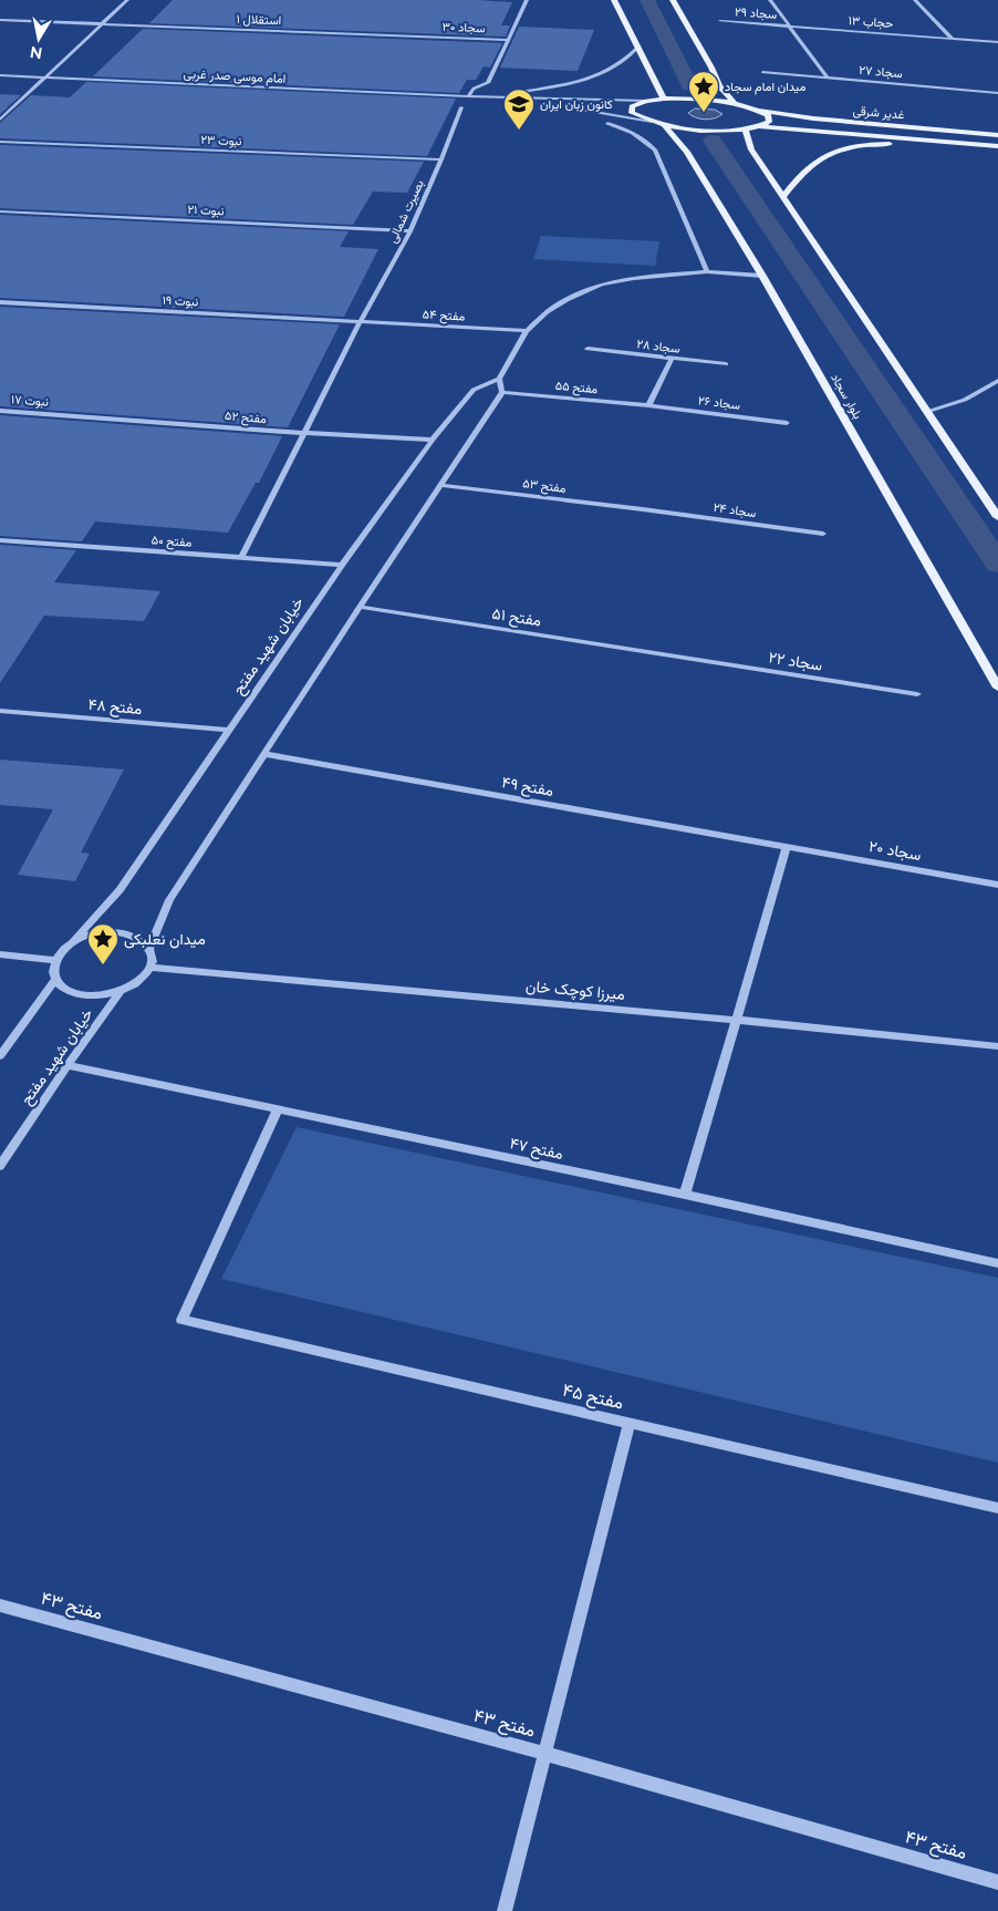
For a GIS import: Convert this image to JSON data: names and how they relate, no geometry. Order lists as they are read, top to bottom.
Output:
{
  "streets": {
    "main road": ["غدیر شرقی", "بلوار سجاد"],
    "street": [
      "سجاد ۲۹",
      "استقلال ۱",
      "حجاب ۱۳",
      "سجاد ۳۰",
      "سجاد ۲۷",
      "امام موسی صدر غربی",
      "نبوت ۲۳",
      "نبوت ۲۱",
      "بصیرت شمالی",
      "نبوت ۱۹",
      "مفتح ۵۴",
      "سجاد ۲۸",
      "مفتح ۵۵",
      "نبوت ۱۷",
      "سجاد ۲۶",
      "مفتح ۵۲",
      "مفتح ۵۳",
      "سجاد ۲۴",
      "مفتح ۵۰",
      "مفتح ۵۱",
      "خیابان شهید مفتح",
      "سجاد ۲۲",
      "مفتح ۴۸",
      "مفتح ۴۹",
      "سجاد ۲۰",
      "میرزا کوچک خان",
      "مفتح ۴۷",
      "مفتح ۴۵",
      "مفتح ۴۳"
    ]
  },
  "crossings": [
    ["سجاد ۲۹", "حجاب ۱۳"],
    ["استقلال ۱", "سجاد ۳۰"],
    ["امام موسی صدر غربی", "غدیر شرقی"],
    ["غدیر شرقی", "بلوار سجاد"],
    ["نبوت ۲۳", "بصیرت شمالی"],
    ["نبوت ۲۱", "بصیرت شمالی"],
    ["بصیرت شمالی", "نبوت ۱۹"],
    ["بصیرت شمالی", "مفتح ۵۴"],
    ["بصیرت شمالی", "مفتح ۵۲"],
    ["بصیرت شمالی", "مفتح ۵۰"],
    ["نبوت ۱۹", "مفتح ۵۴"],
    ["مفتح ۵۵", "سجاد ۲۶"],
    ["نبوت ۱۷", "مفتح ۵۲"],
    ["مفتح ۵۲", "خیابان شهید مفتح"],
    ["مفتح ۵۳", "سجاد ۲۴"],
    ["مفتح ۵۰", "خیابان شهید مفتح"],
    ["مفتح ۵۱", "سجاد ۲۲"],
    ["خیابان شهید مفتح", "مفتح ۴۸"],
    ["خیابان شهید مفتح", "میرزا کوچک خان"],
    ["خیابان شهید مفتح", "مفتح ۴۷"],
    ["مفتح ۴۹", "سجاد ۲۰"]
  ],
  "places": {
    "place": ["میدان امام سجاد", "میدان نعلبکی"],
    "school or university": ["کانون زبان ایران"]
  },
  "north": "bottom"
}
